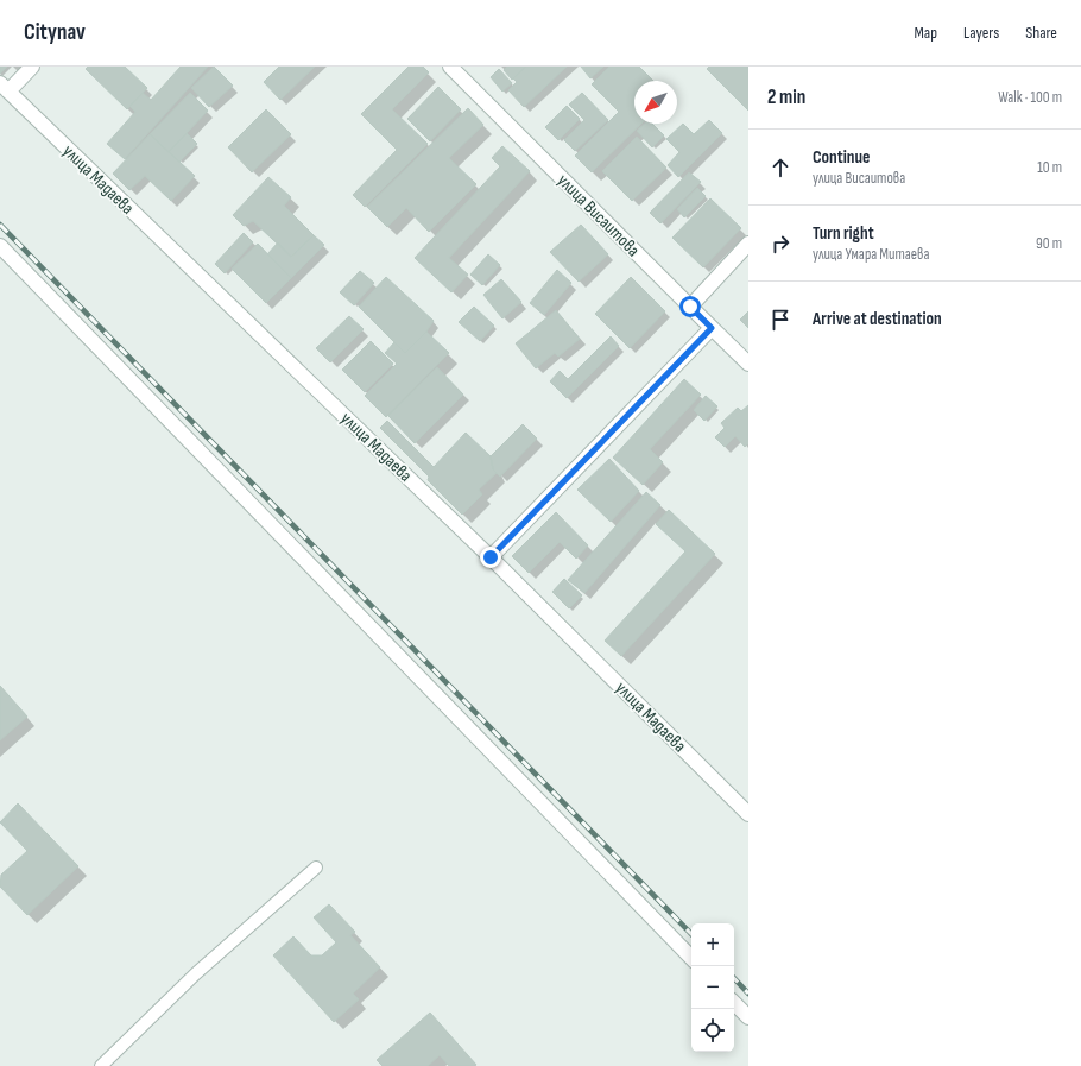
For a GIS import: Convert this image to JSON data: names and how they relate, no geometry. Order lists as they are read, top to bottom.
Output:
{
  "streets": {
    "street": ["улица Мадаева", "улица Висаитова"]
  },
  "north": "bottom left",
  "page": {
    "header": "Citynav",
    "nav": ["Map", "Layers", "Share"],
    "heading": ["2 min", "Walk · 100 m"],
    "list": [
      ["Continue", "улица Висаитова", "10 m"],
      ["Turn right", "улица Умара Митаева", "90 m"],
      "Arrive at destination"
    ],
    "map_buttons": ["+", "−"]
  }
}
